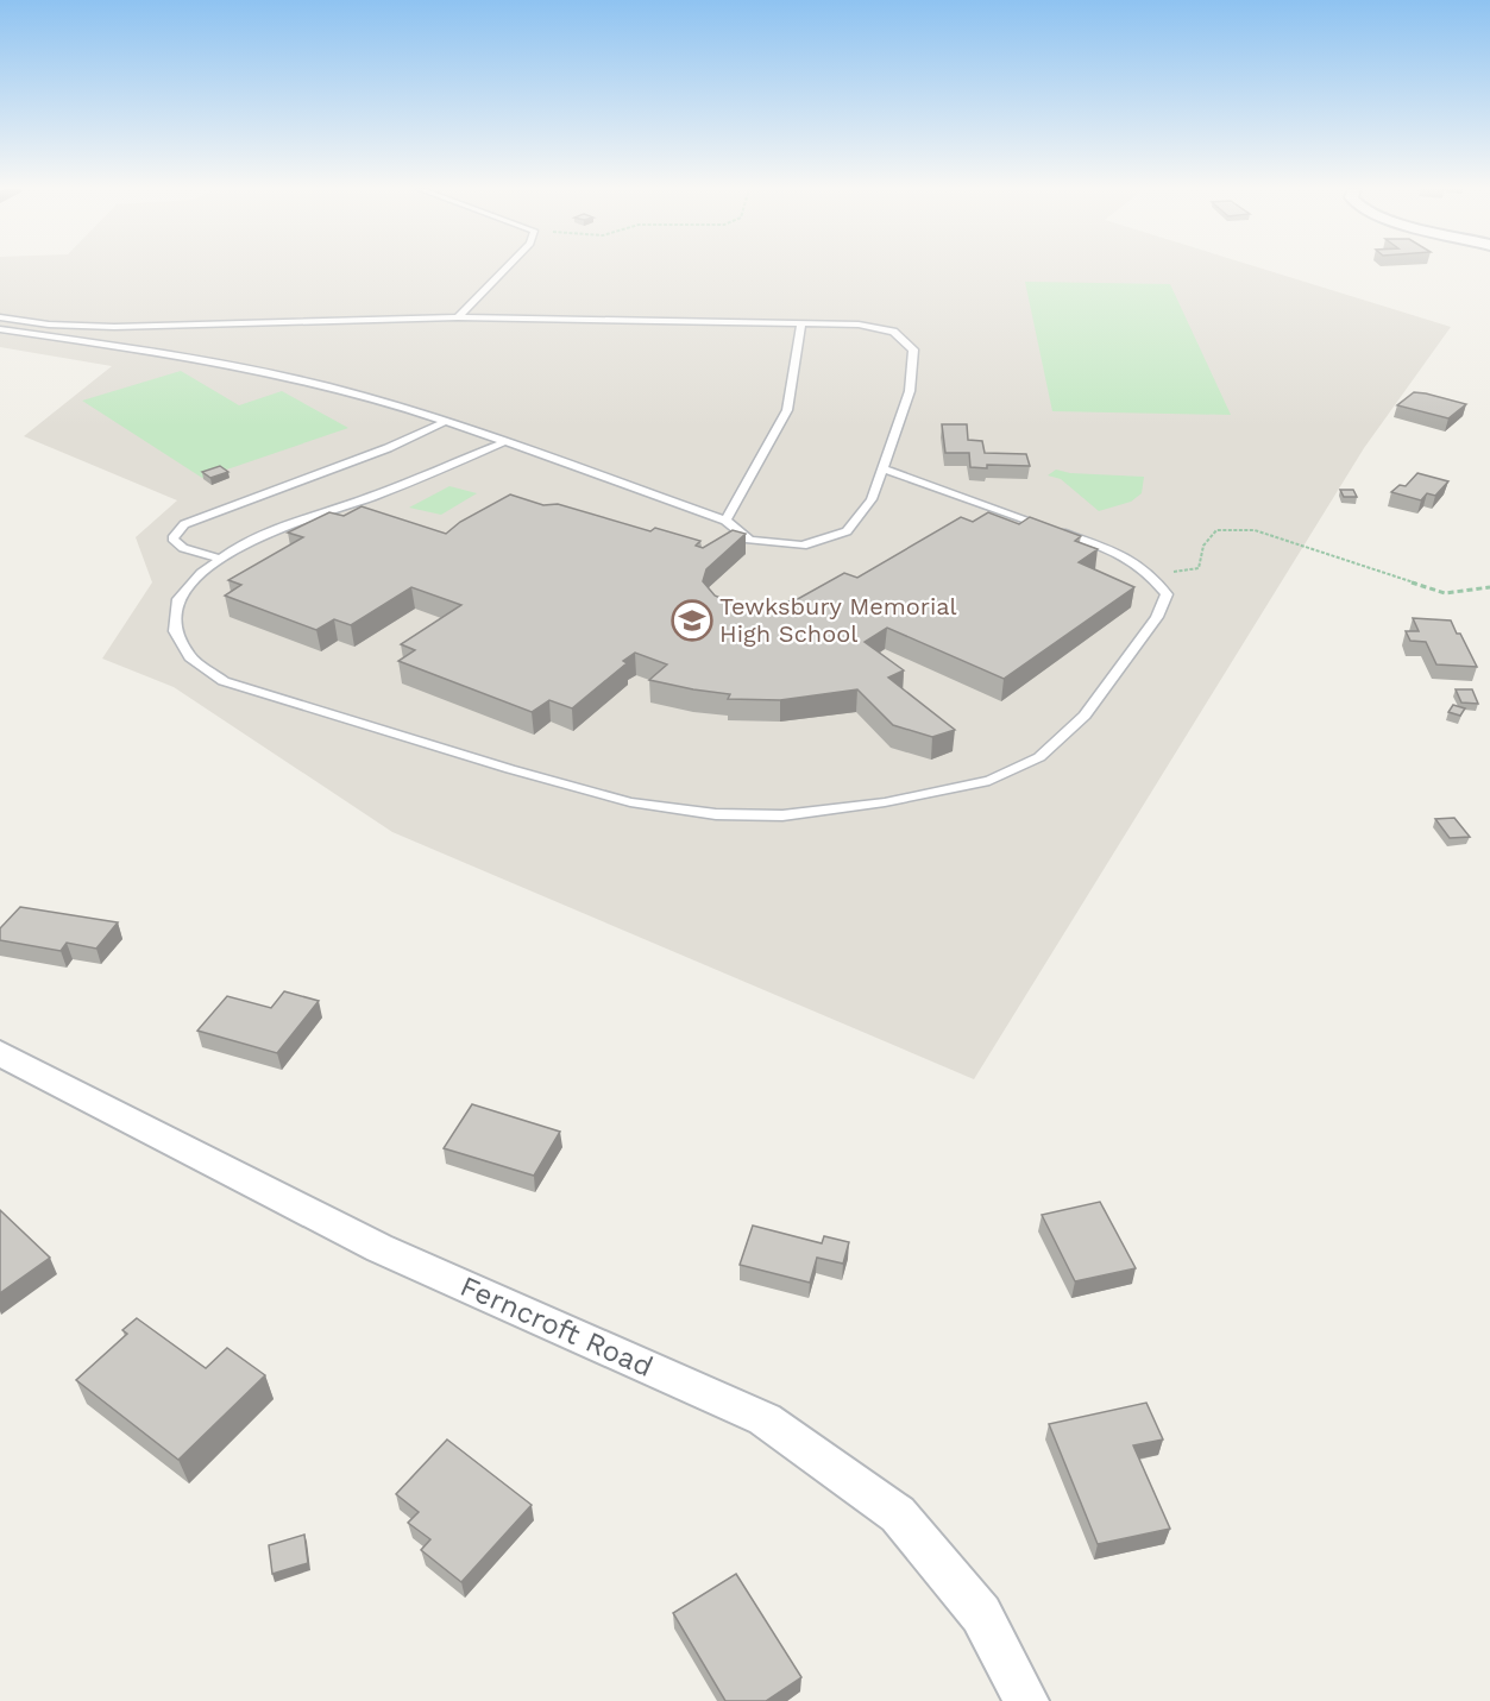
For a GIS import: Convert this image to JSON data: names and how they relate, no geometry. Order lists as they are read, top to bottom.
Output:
{
  "streets": {
    "street": ["Ferncroft Road"]
  },
  "places": {
    "school or university": ["Tewksbury Memorial High School"]
  }
}
